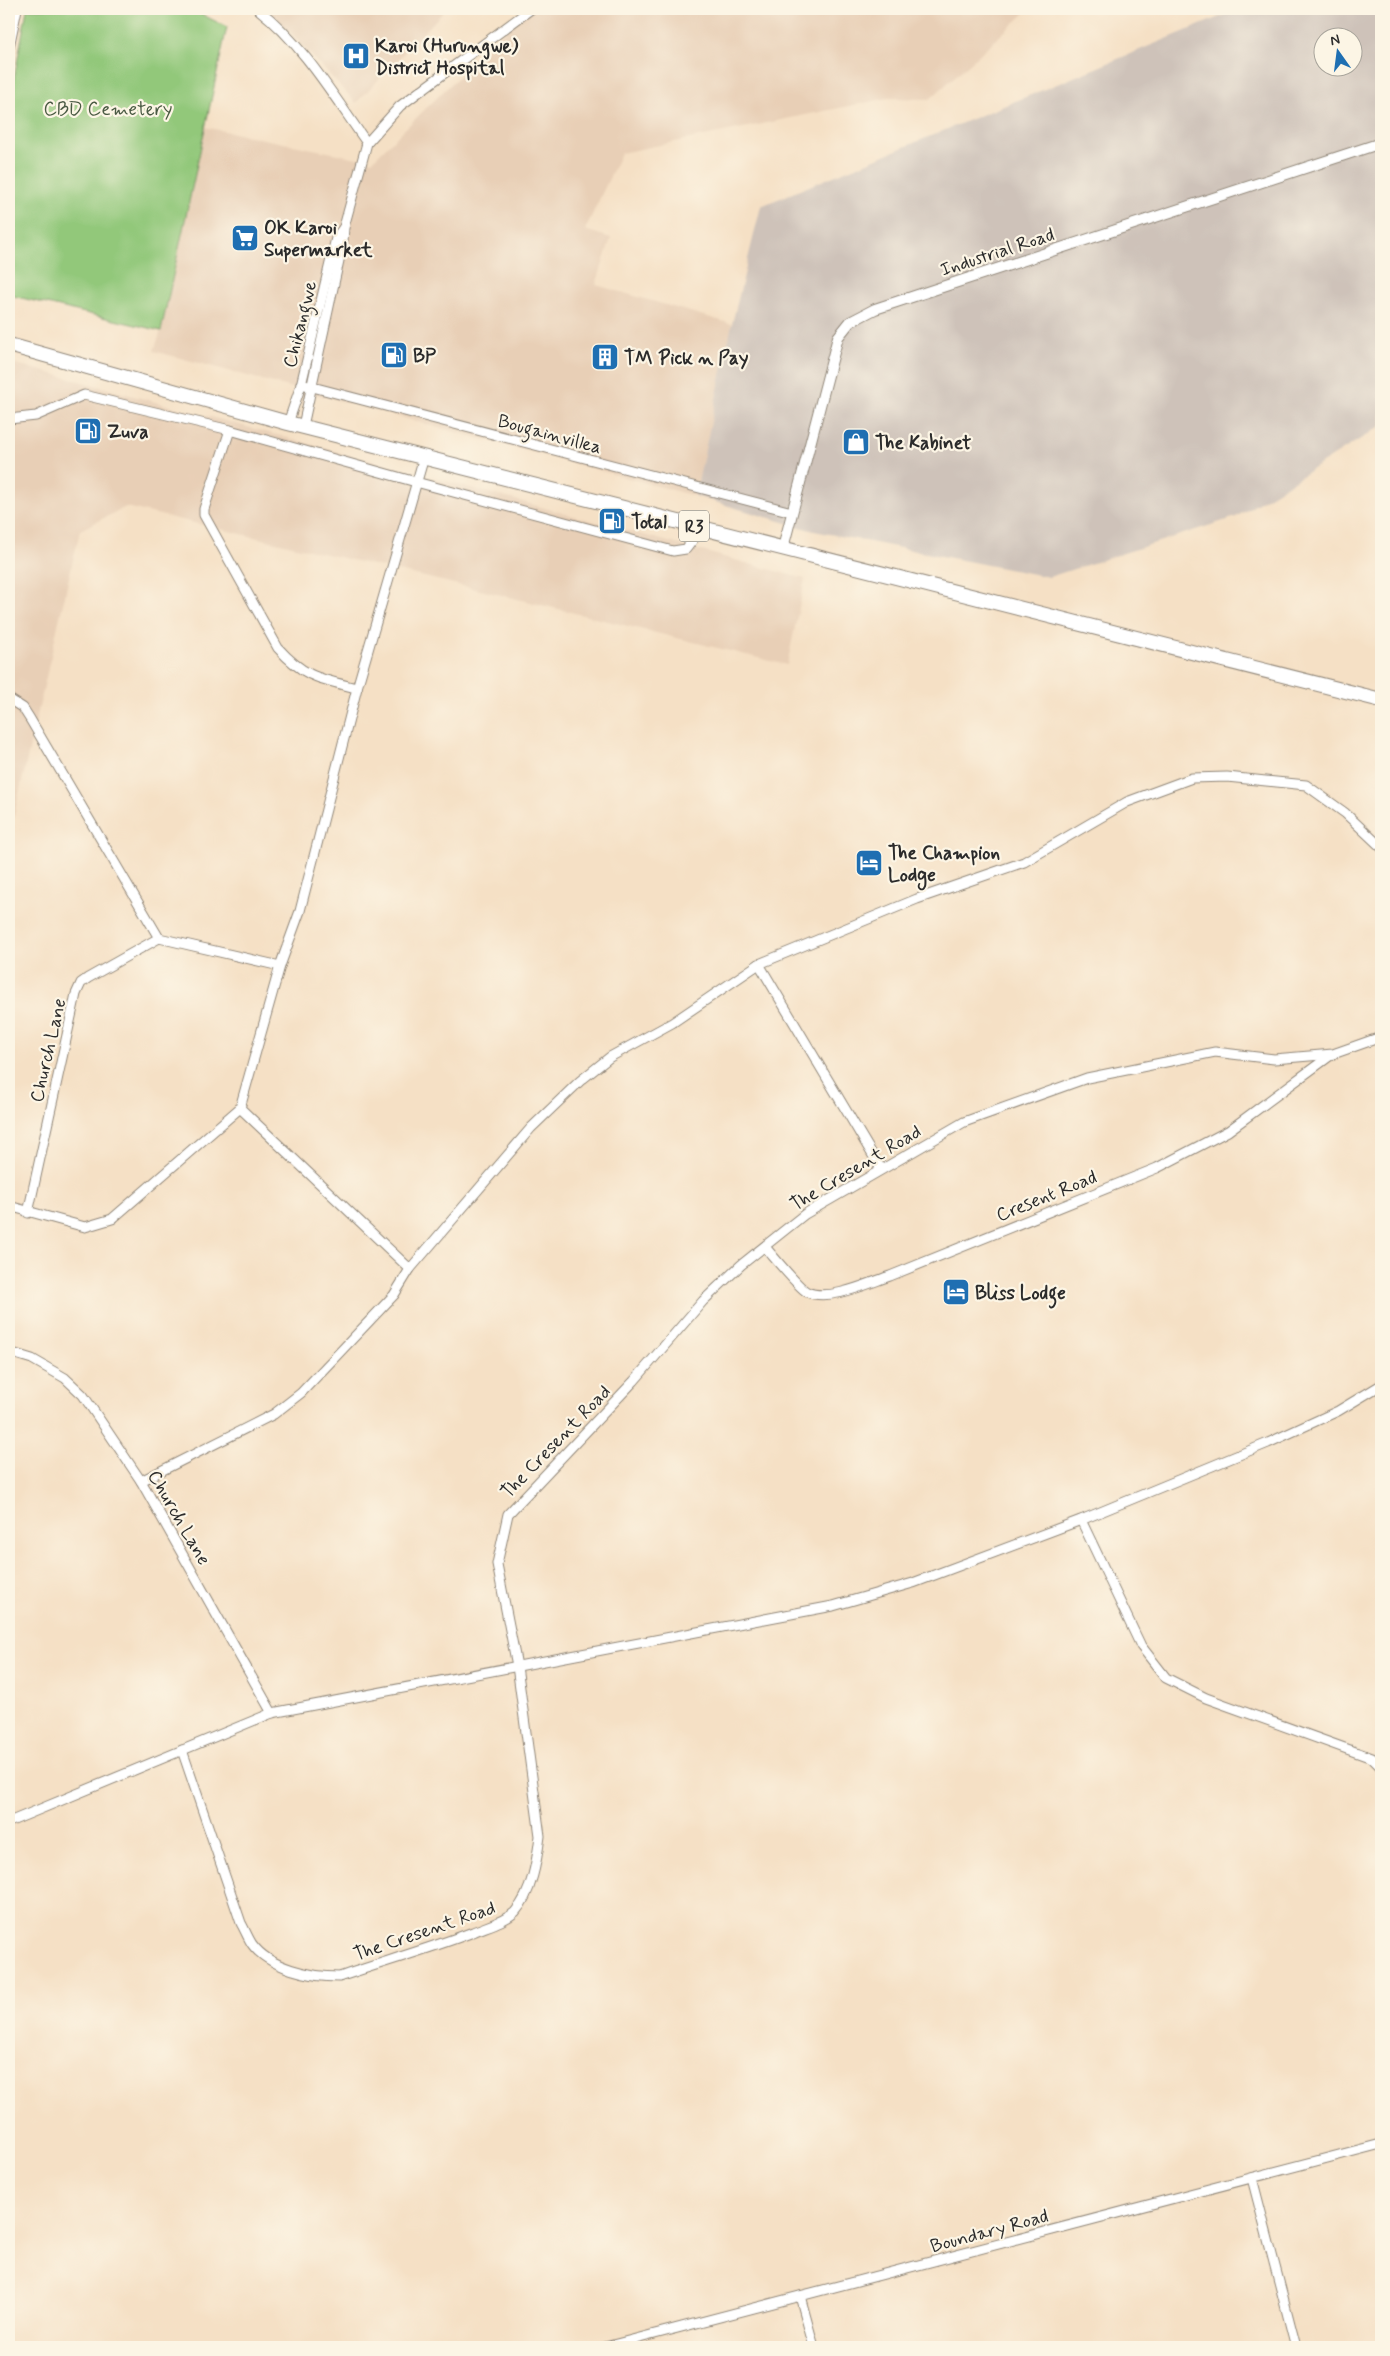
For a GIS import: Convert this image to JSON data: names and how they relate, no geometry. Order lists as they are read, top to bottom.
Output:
{
  "streets": {
    "highway": ["R3"],
    "street": [
      "Industrial Road",
      "Chikangwe",
      "Bougainvillea",
      "Church Lane",
      "The Cresent Road",
      "Cresent Road",
      "Boundary Road"
    ]
  },
  "crossings": [
    ["Industrial Road", "Bougainvillea"],
    ["Industrial Road", "R3"],
    ["Chikangwe", "Bougainvillea"],
    ["Chikangwe", "R3"],
    ["The Cresent Road", "Cresent Road"]
  ],
  "parks": ["CBD Cemetery"],
  "places": {
    "hospital": ["Karoi (Hurungwe) District Hospital"],
    "supermarket": ["OK Karoi Supermarket"],
    "fuel station": ["BP", "Zuva", "Total"],
    "building": ["TM Pick n Pay"],
    "shop": ["The Kabinet"],
    "hotel": ["The Champion Lodge", "Bliss Lodge"]
  },
  "north": "top"
}
